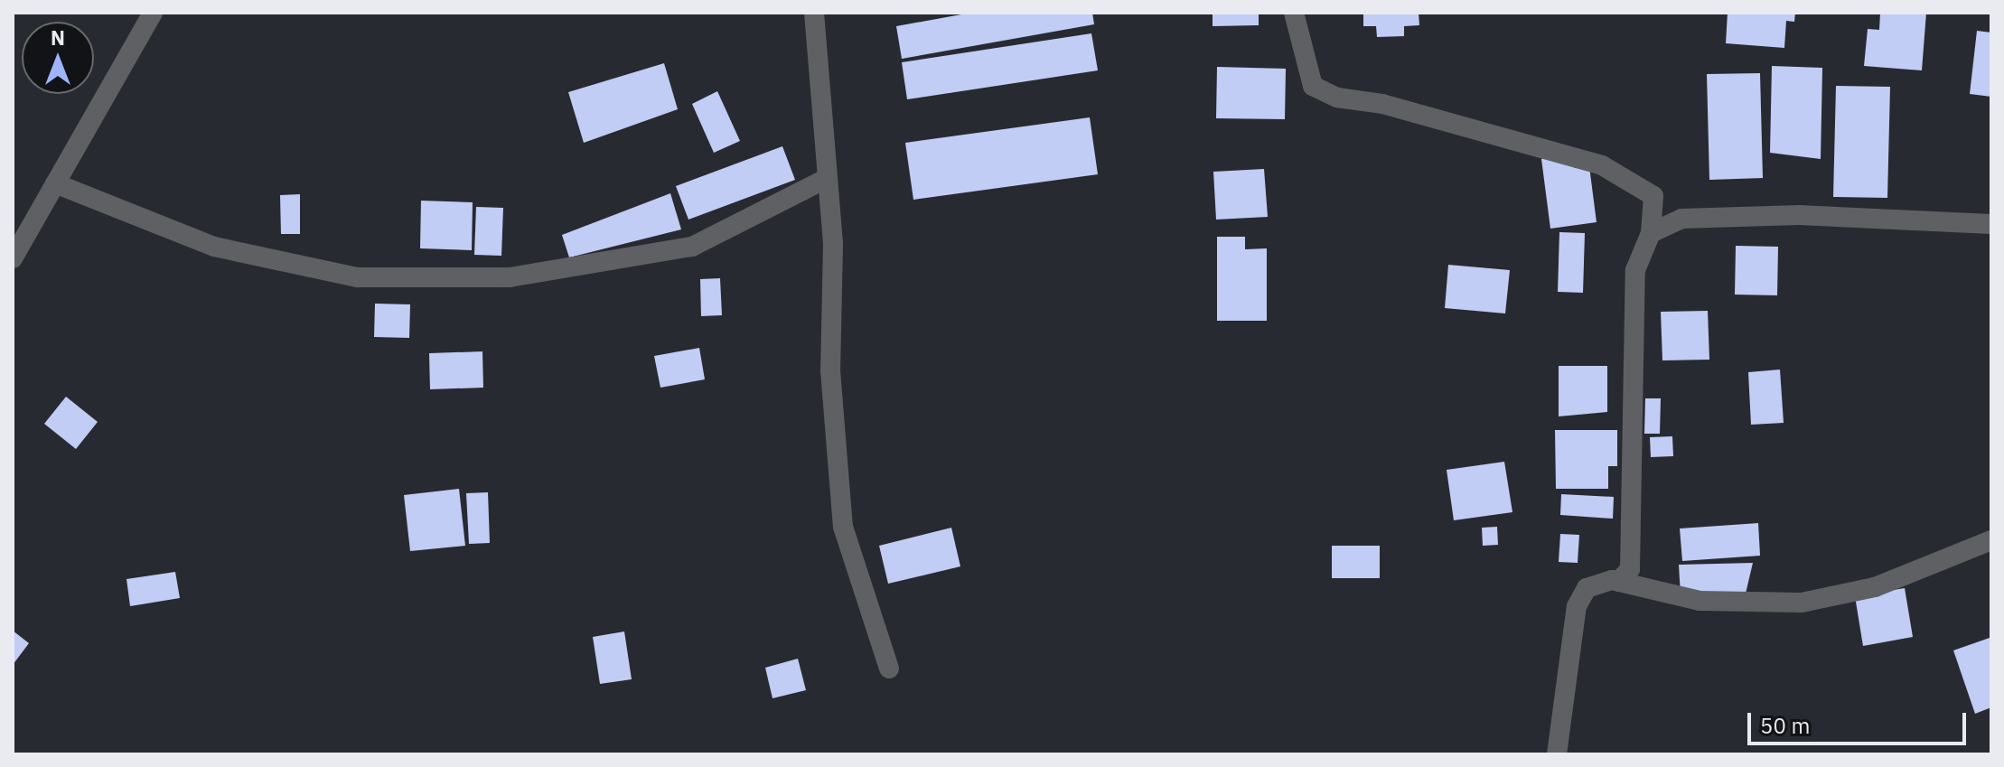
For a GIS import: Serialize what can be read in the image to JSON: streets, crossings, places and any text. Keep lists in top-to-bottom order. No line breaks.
{"scale_bar":"50 m","north":"top"}
